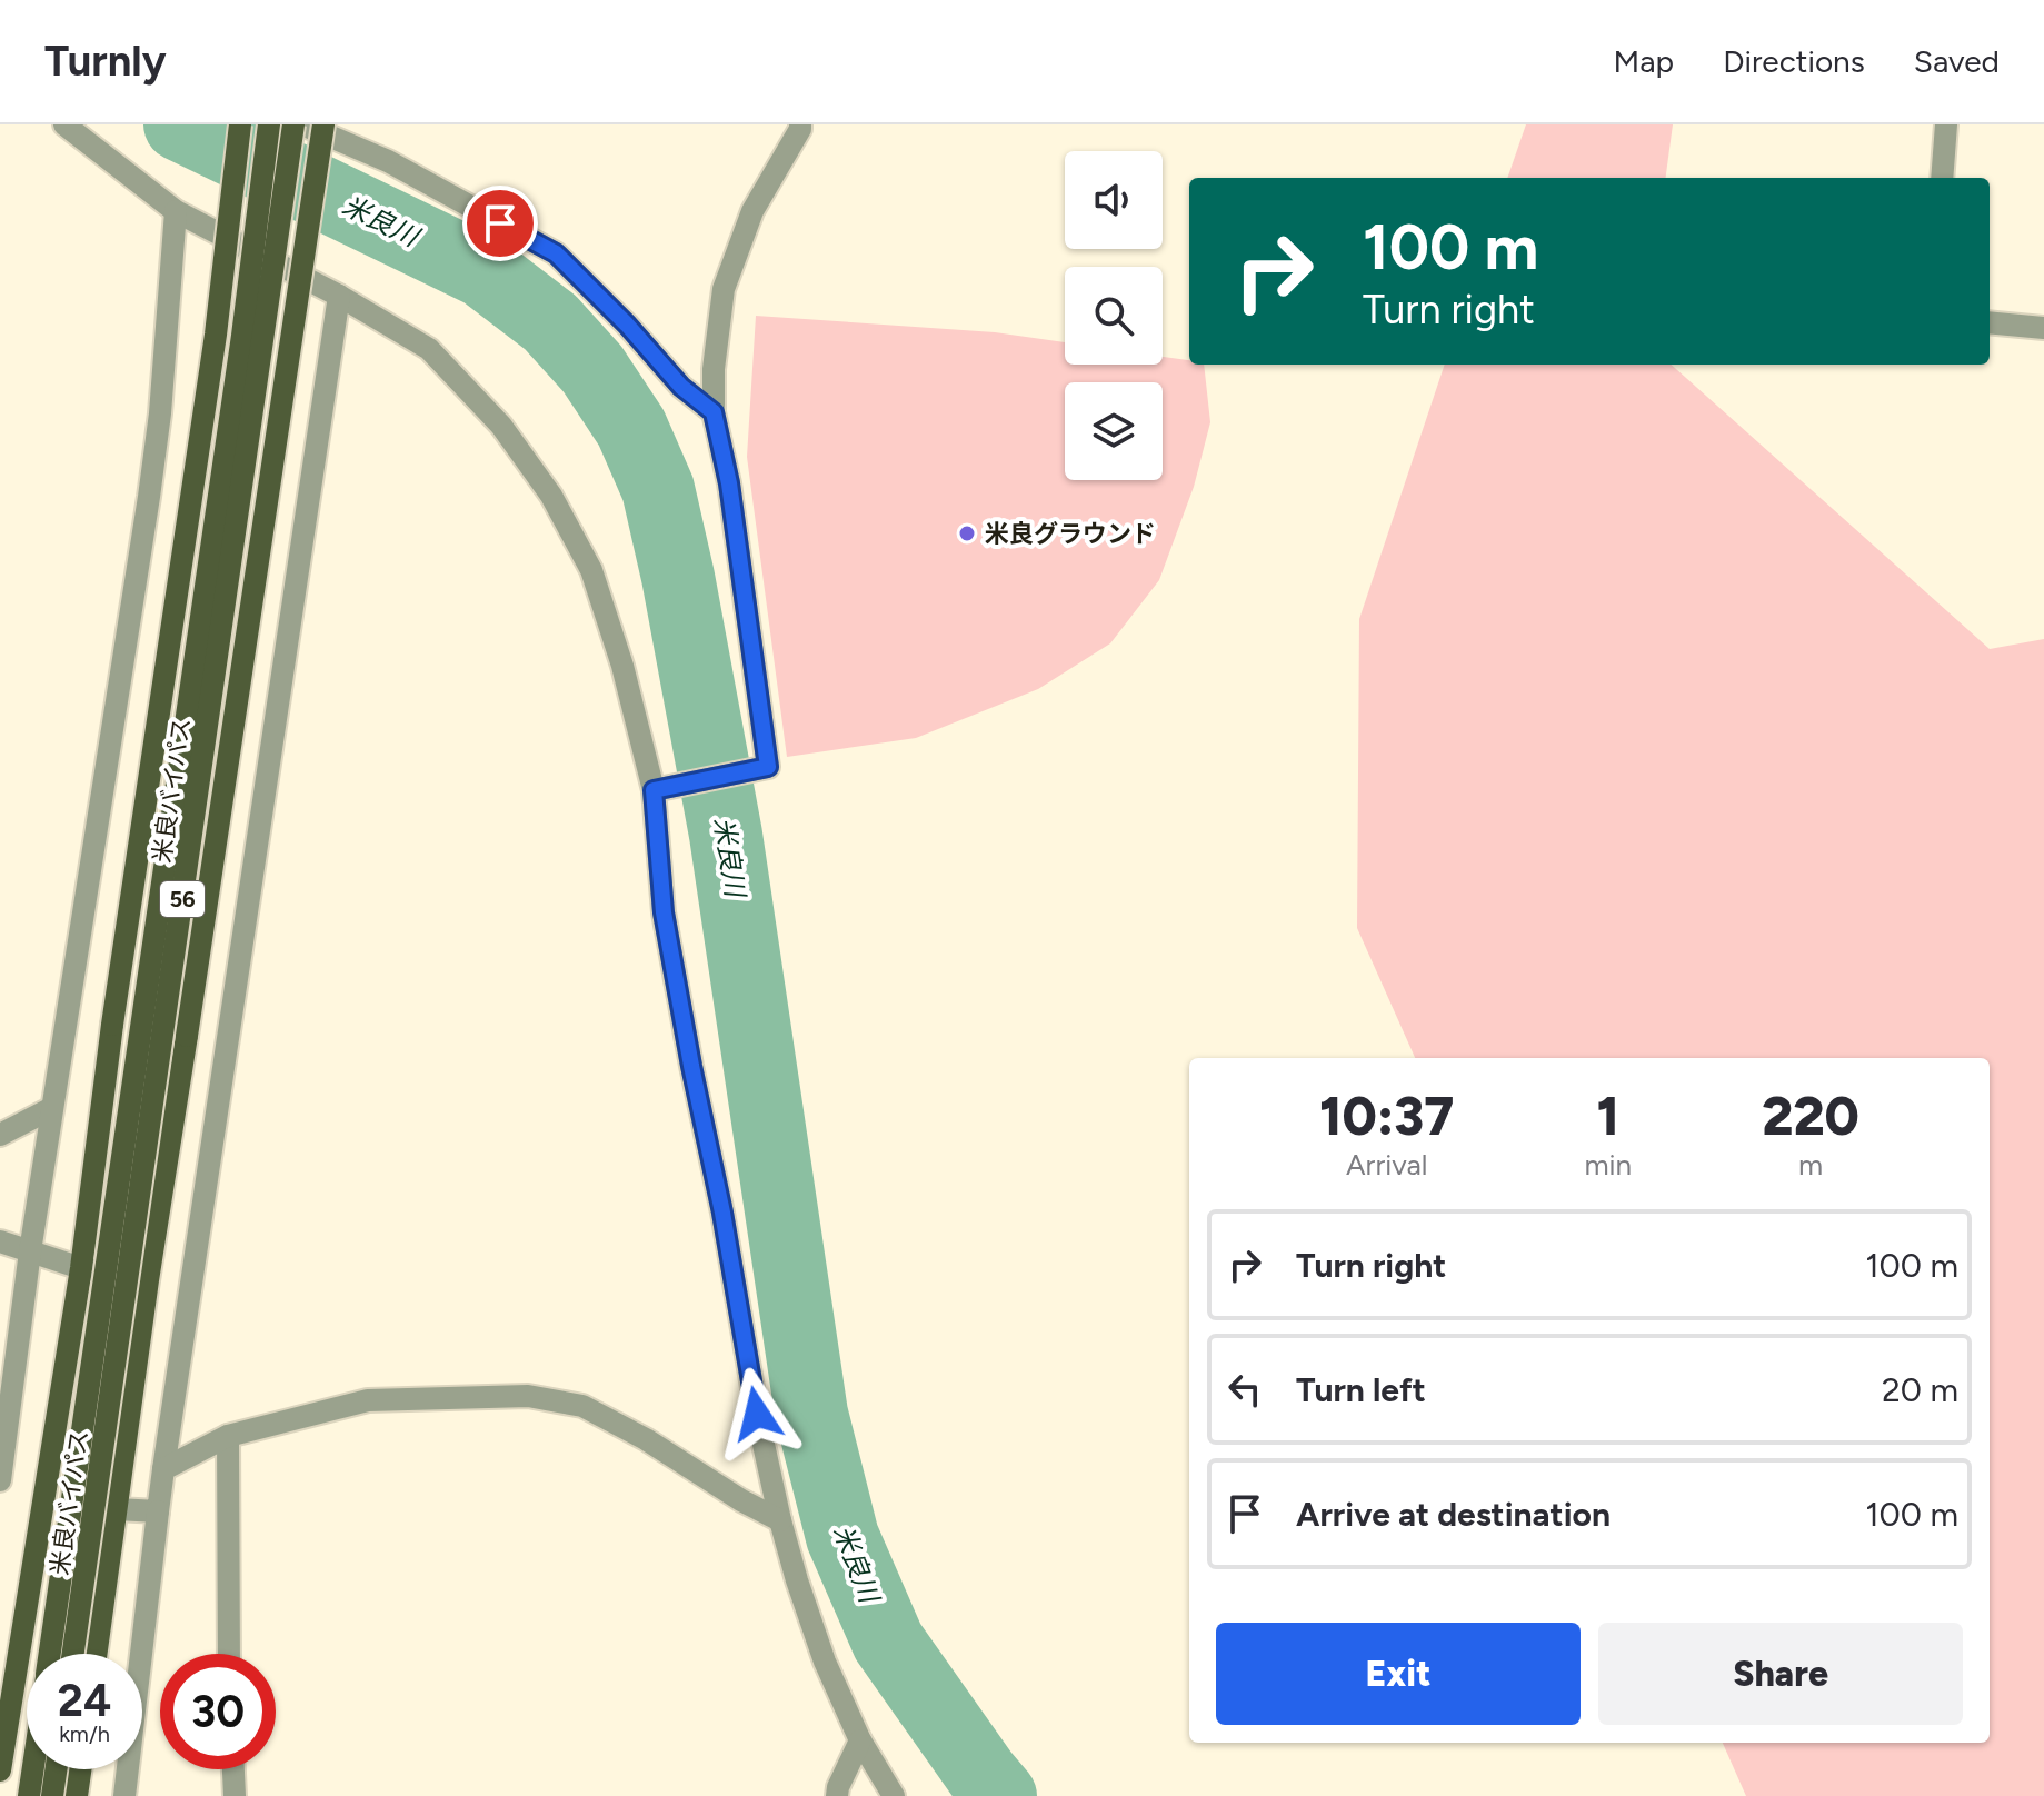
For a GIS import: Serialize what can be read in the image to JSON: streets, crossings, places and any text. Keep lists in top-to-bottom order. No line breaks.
{"streets":{"main road":["米良バイパス","56"]},"water":["米良川"],"places":["米良グラウンド"],"page":{"header":"Turnly","nav":["Map","Directions","Saved"],"turn":["100 m","Turn right"],"eta":["10:37","Arrival","1","min","220","m"],"list":[{"name":"Turn right","value":"100 m"},{"name":"Turn left","value":"20 m"},{"name":"Arrive at destination","value":"100 m"}],"buttons":["Exit","Share"],"speed":"24 km/h","limit":"30"}}
